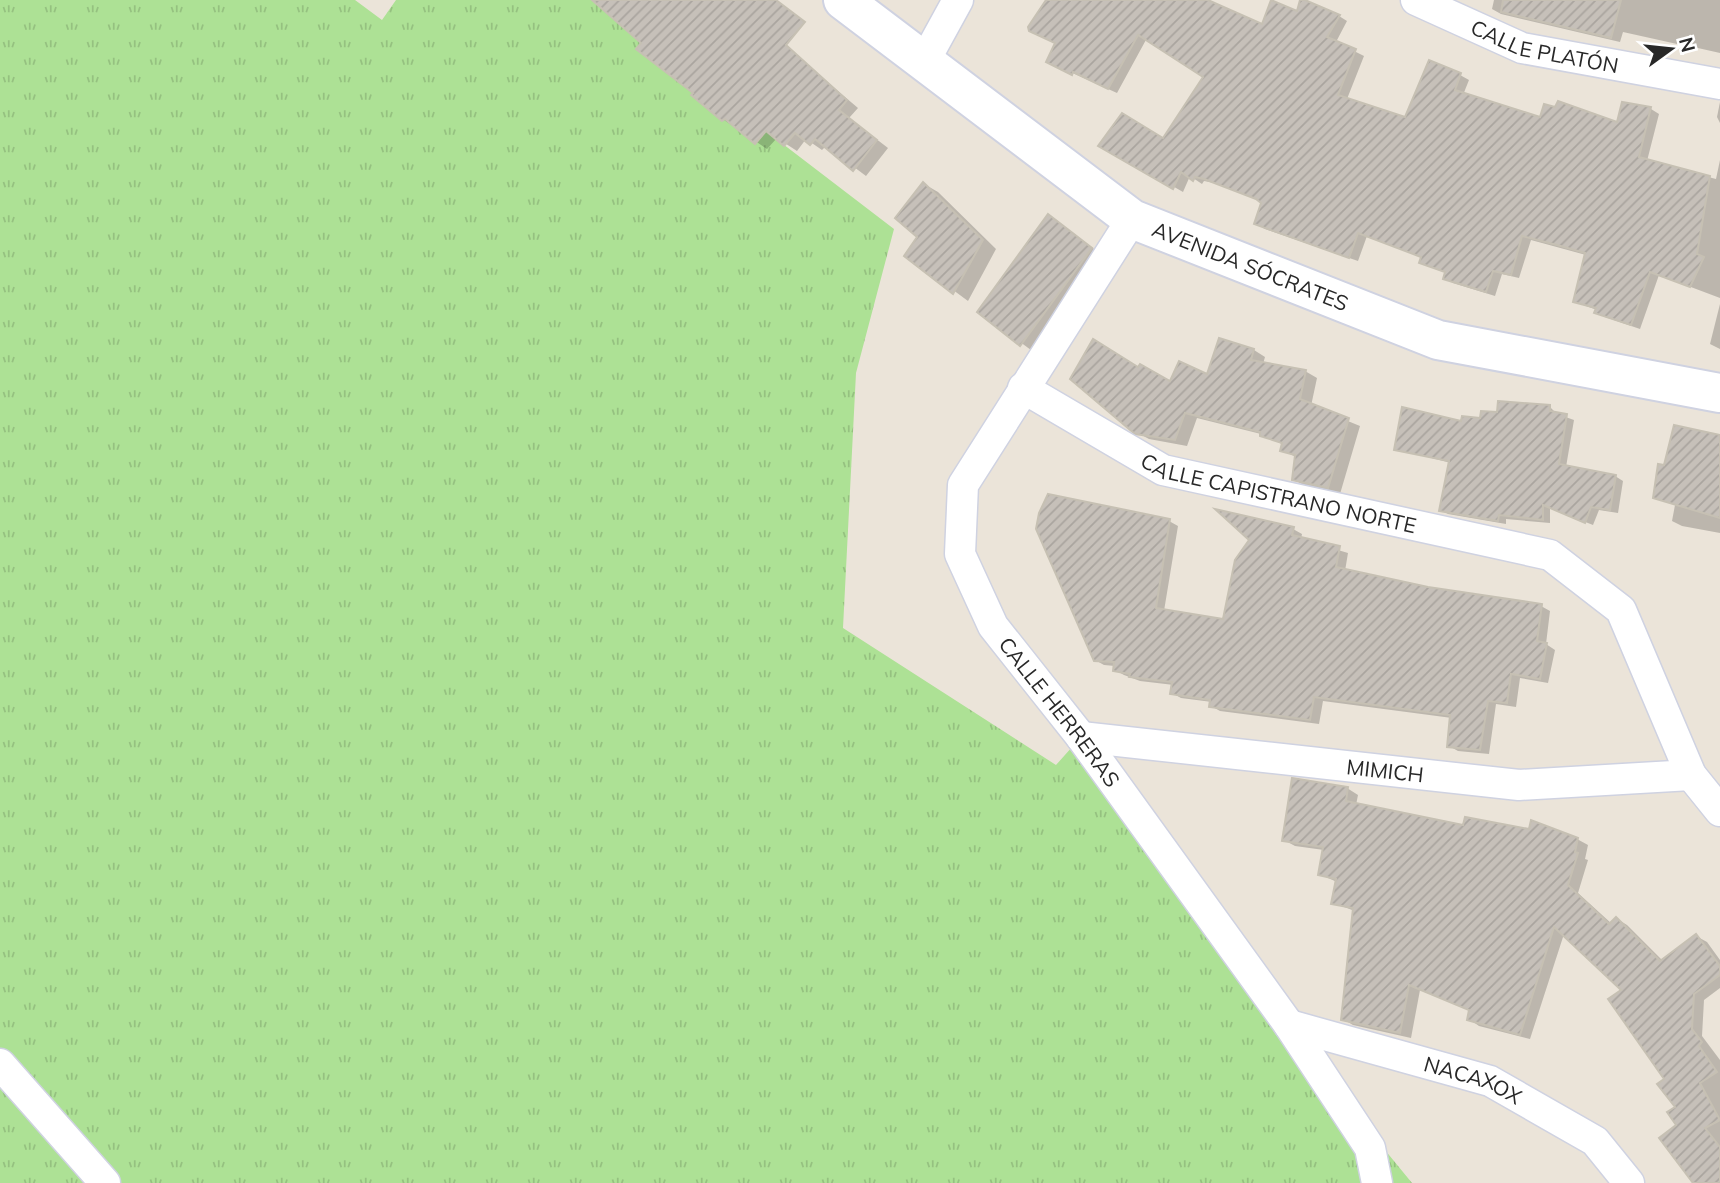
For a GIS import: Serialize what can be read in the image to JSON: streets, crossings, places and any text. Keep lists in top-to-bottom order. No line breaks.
{"streets":{"street":["CALLE PLATÓN","AVENIDA SÓCRATES","CALLE CAPISTRANO NORTE","CALLE HERRERAS","MIMICH","NACAXOX"]},"crossings":[["AVENIDA SÓCRATES","CALLE HERRERAS"],["CALLE CAPISTRANO NORTE","CALLE HERRERAS"],["CALLE CAPISTRANO NORTE","MIMICH"],["CALLE HERRERAS","MIMICH"],["CALLE HERRERAS","NACAXOX"]],"north":"right"}
